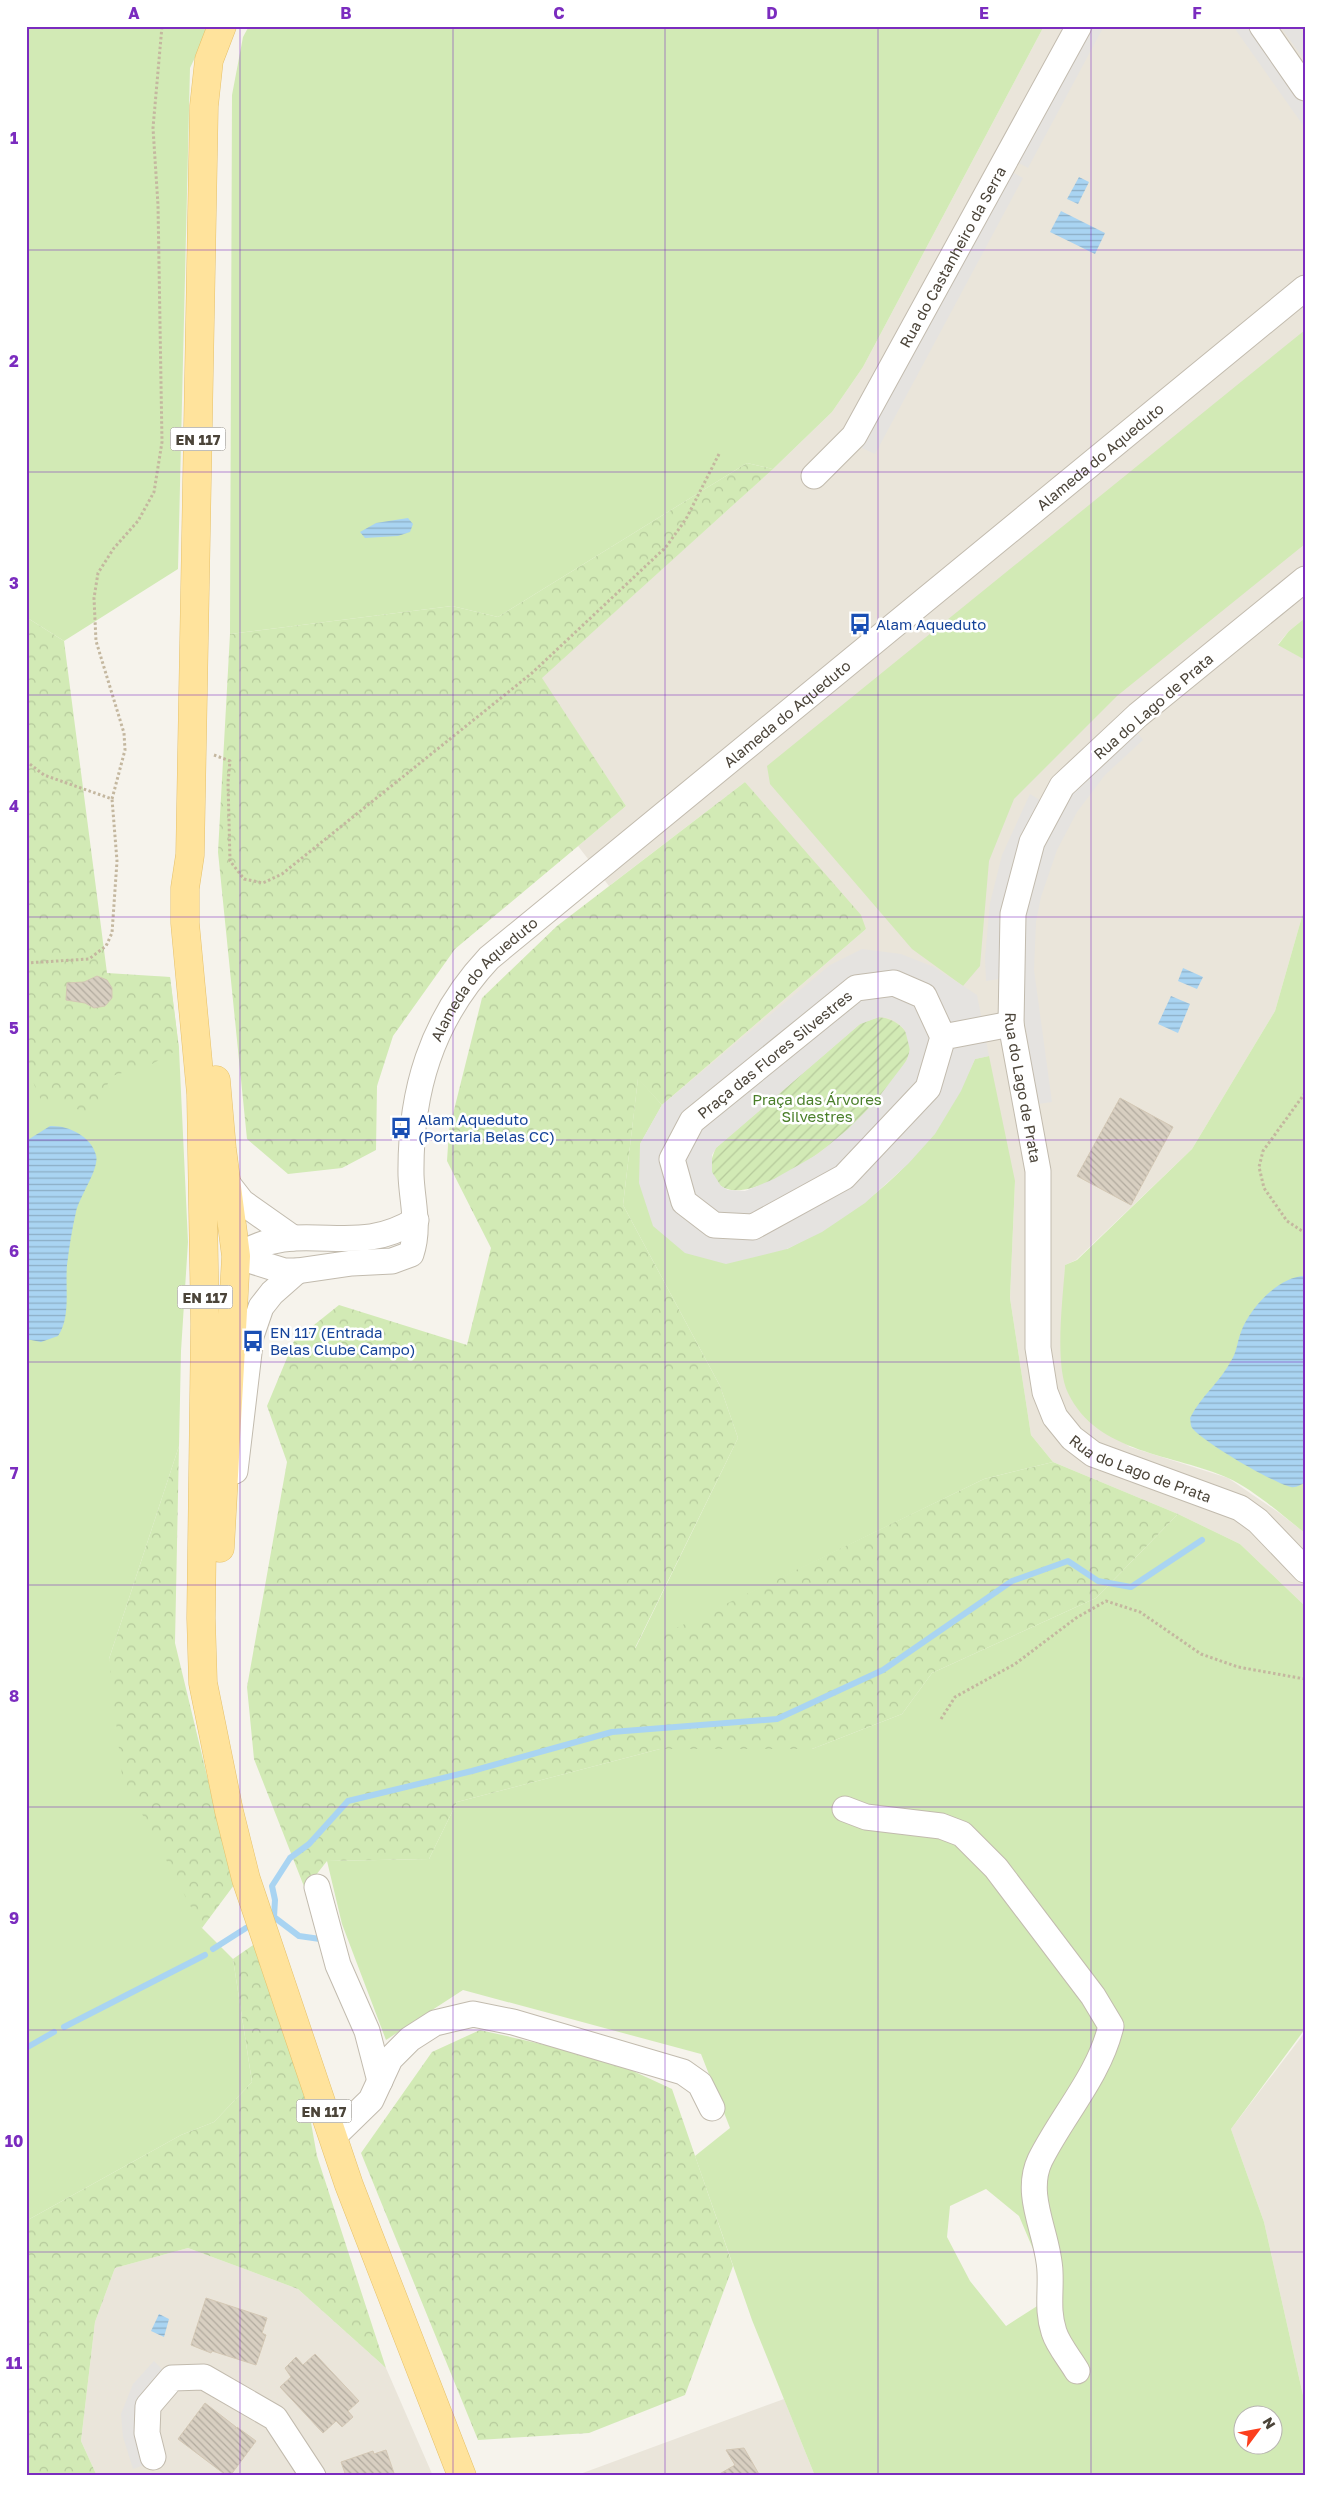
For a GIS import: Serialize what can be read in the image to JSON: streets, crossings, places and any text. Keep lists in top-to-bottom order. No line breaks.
{"streets":{"main road":["EN 117"],"street":["Rua do Castanheiro da Serra","Alameda do Aqueduto","Rua do Lago de Prata","Praça das Flores Silvestres"]},"crossings":[["EN 117","Alameda do Aqueduto"]],"parks":["Praça das Árvores Silvestres"],"places":{"bus stop":["Alam Aqueduto","Alam Aqueduto (Portaria Belas CC)","EN 117 (Entrada Belas Clube Campo)"]},"north":"top right","grid":{"columns":["A","B","C","D","E","F"],"rows":["1","2","3","4","5","6","7","8","9","10","11"]}}
